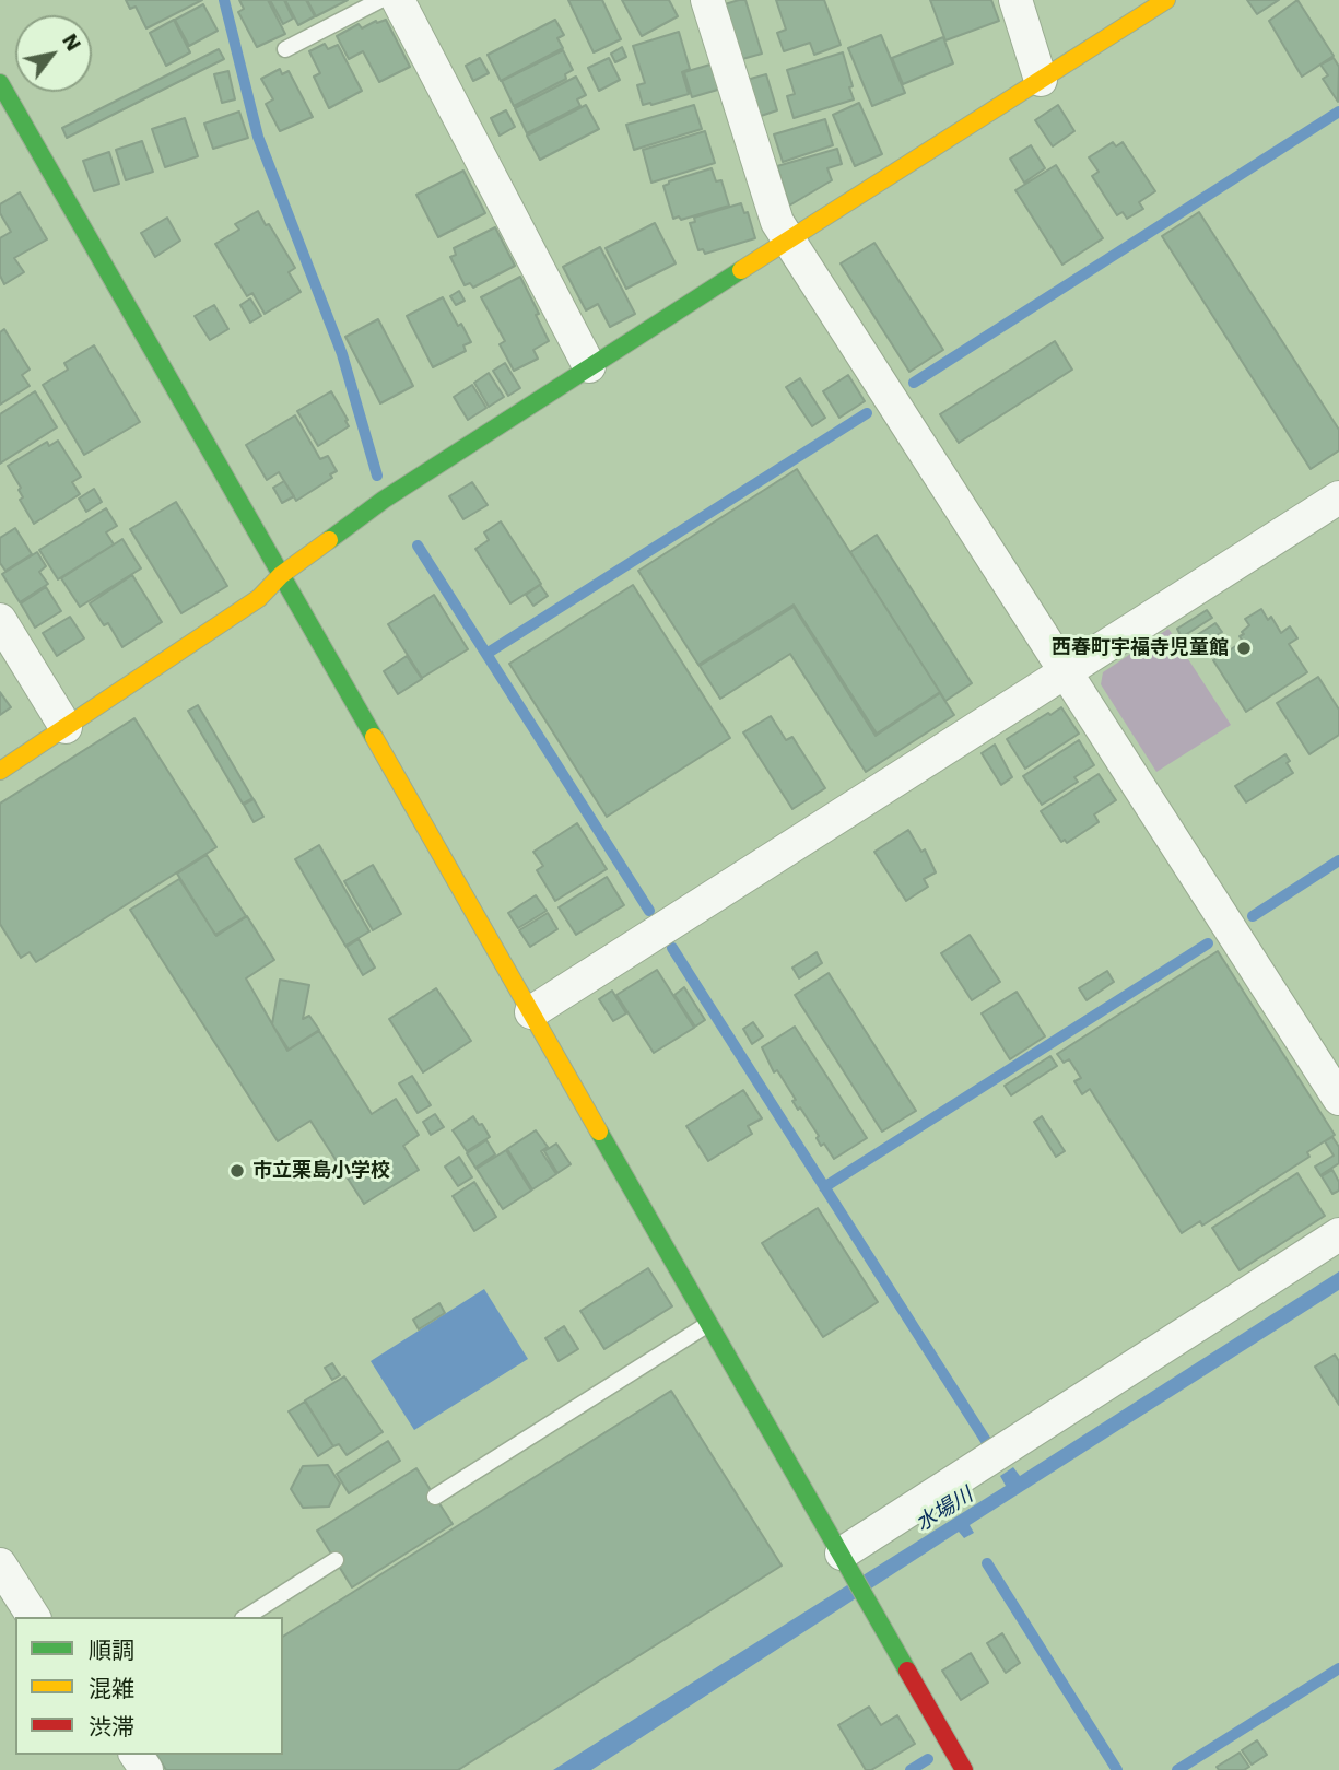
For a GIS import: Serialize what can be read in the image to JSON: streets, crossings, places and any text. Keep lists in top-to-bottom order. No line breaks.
{"water":["水場川"],"places":["西春町宇福寺児童館","市立栗島小学校"],"legend":["順調","混雑","渋滞"],"north":"top right"}
